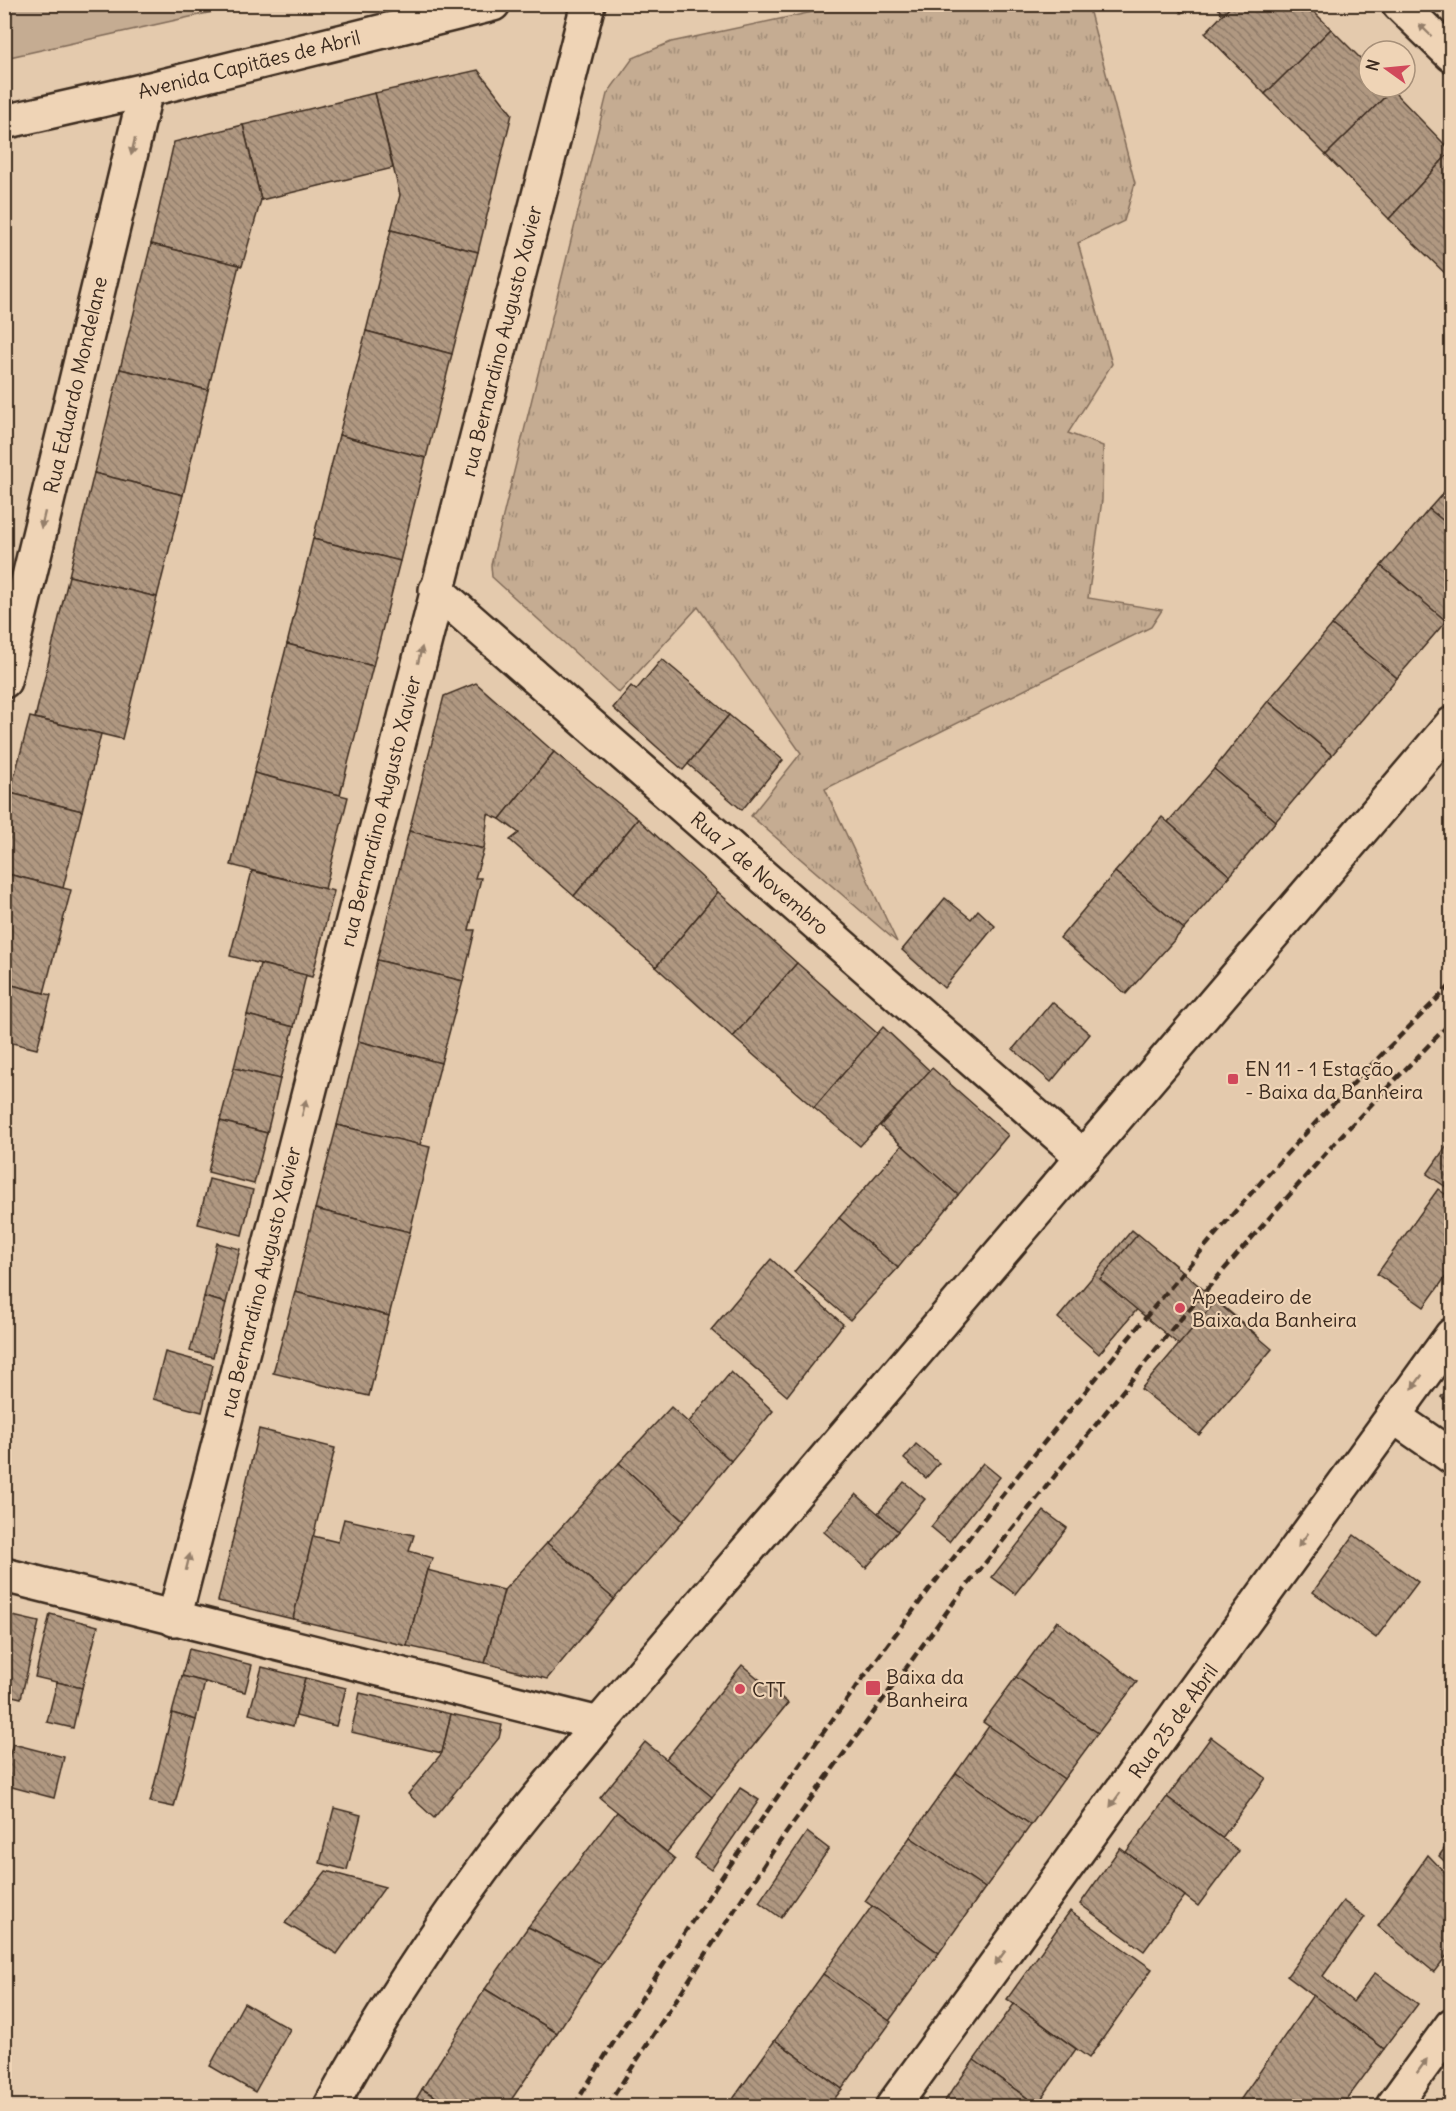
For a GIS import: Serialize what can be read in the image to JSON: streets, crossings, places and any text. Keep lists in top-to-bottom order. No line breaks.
{"streets":{"street":["Avenida Capitães de Abril","rua Bernardino Augusto Xavier","Rua Eduardo Mondelane","Rua 7 de Novembro","Rua 25 de Abril"]},"crossings":[["Avenida Capitães de Abril","Rua Eduardo Mondelane"],["rua Bernardino Augusto Xavier","Rua 7 de Novembro"]],"one_way":["rua Bernardino Augusto Xavier","Rua Eduardo Mondelane","Rua 25 de Abril"],"places":{"transit":["EN 11 - 1 Estação - Baixa da Banheira","Baixa da Banheira"],"other":["Apeadeiro de Baixa da Banheira","CTT"]},"north":"left"}
